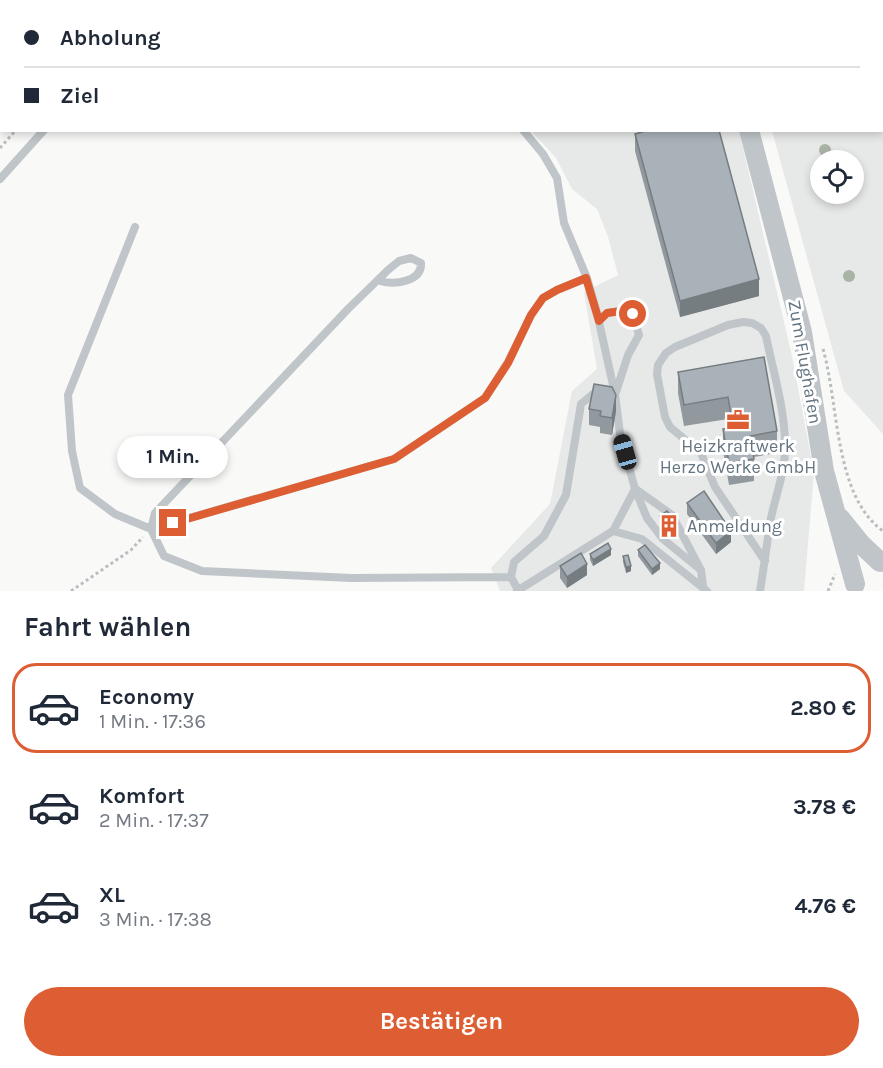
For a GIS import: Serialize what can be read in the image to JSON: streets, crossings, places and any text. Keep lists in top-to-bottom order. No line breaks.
{"streets":{"street":["Zum Flughafen"]},"places":{"office":["Heizkraftwerk Herzo Werke GmbH"],"building":["Anmeldung"]},"page":{"banner":["Abholung","Ziel"],"bubble":"1 Min.","heading":"Fahrt wählen","list":[{"name":"Economy","note":"1 Min. · 17:36","value":"2.80 €"},{"name":"Komfort","note":"2 Min. · 17:37","value":"3.78 €"},{"name":"XL","note":"3 Min. · 17:38","value":"4.76 €"}],"buttons":"Bestätigen"}}
